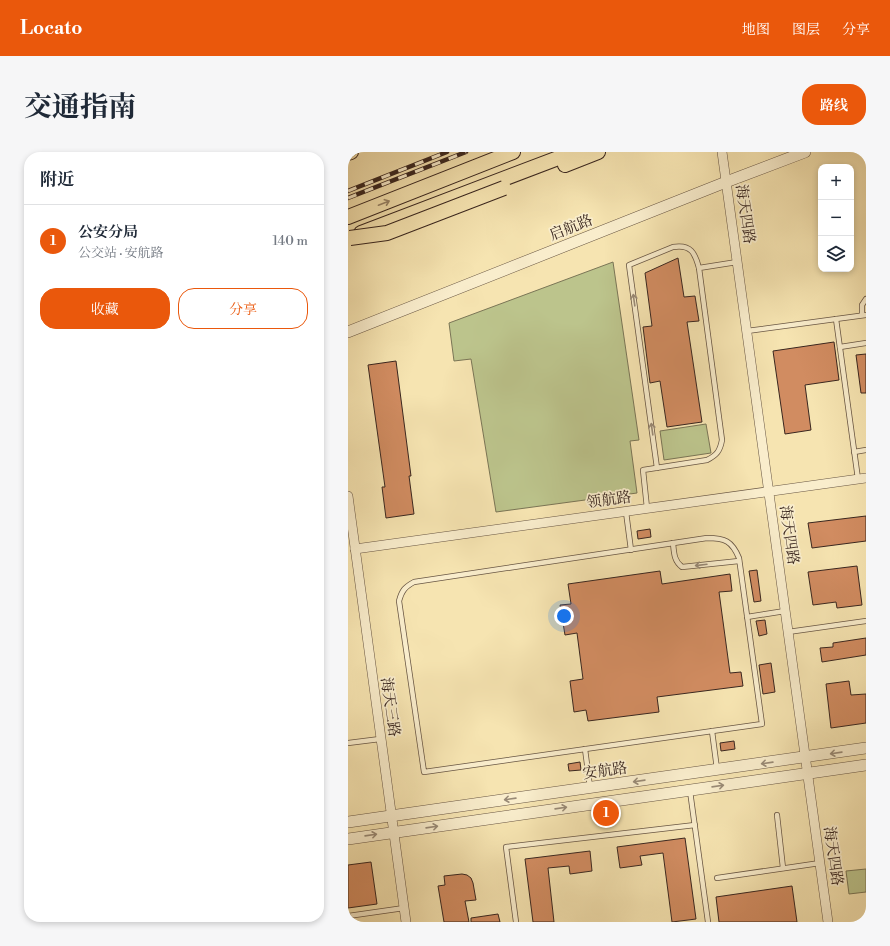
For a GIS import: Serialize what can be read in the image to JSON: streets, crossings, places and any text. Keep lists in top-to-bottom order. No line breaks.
{"streets":{"street":["海天四路","启航路","领航路","海天三路","安航路"]},"crossings":[["海天四路","启航路"],["海天四路","领航路"],["海天四路","安航路"],["领航路","海天三路"],["海天三路","安航路"]],"page":{"header":"Locato","nav":["地图","图层","分享"],"title":"交通指南","buttons":["路线",["收藏","分享"]],"heading":"附近","map_buttons":["+","−"],"list":[{"mark":"1","name":"公安分局","note":"公交站 · 安航路","value":"140 m"}],"pins":"1"}}
